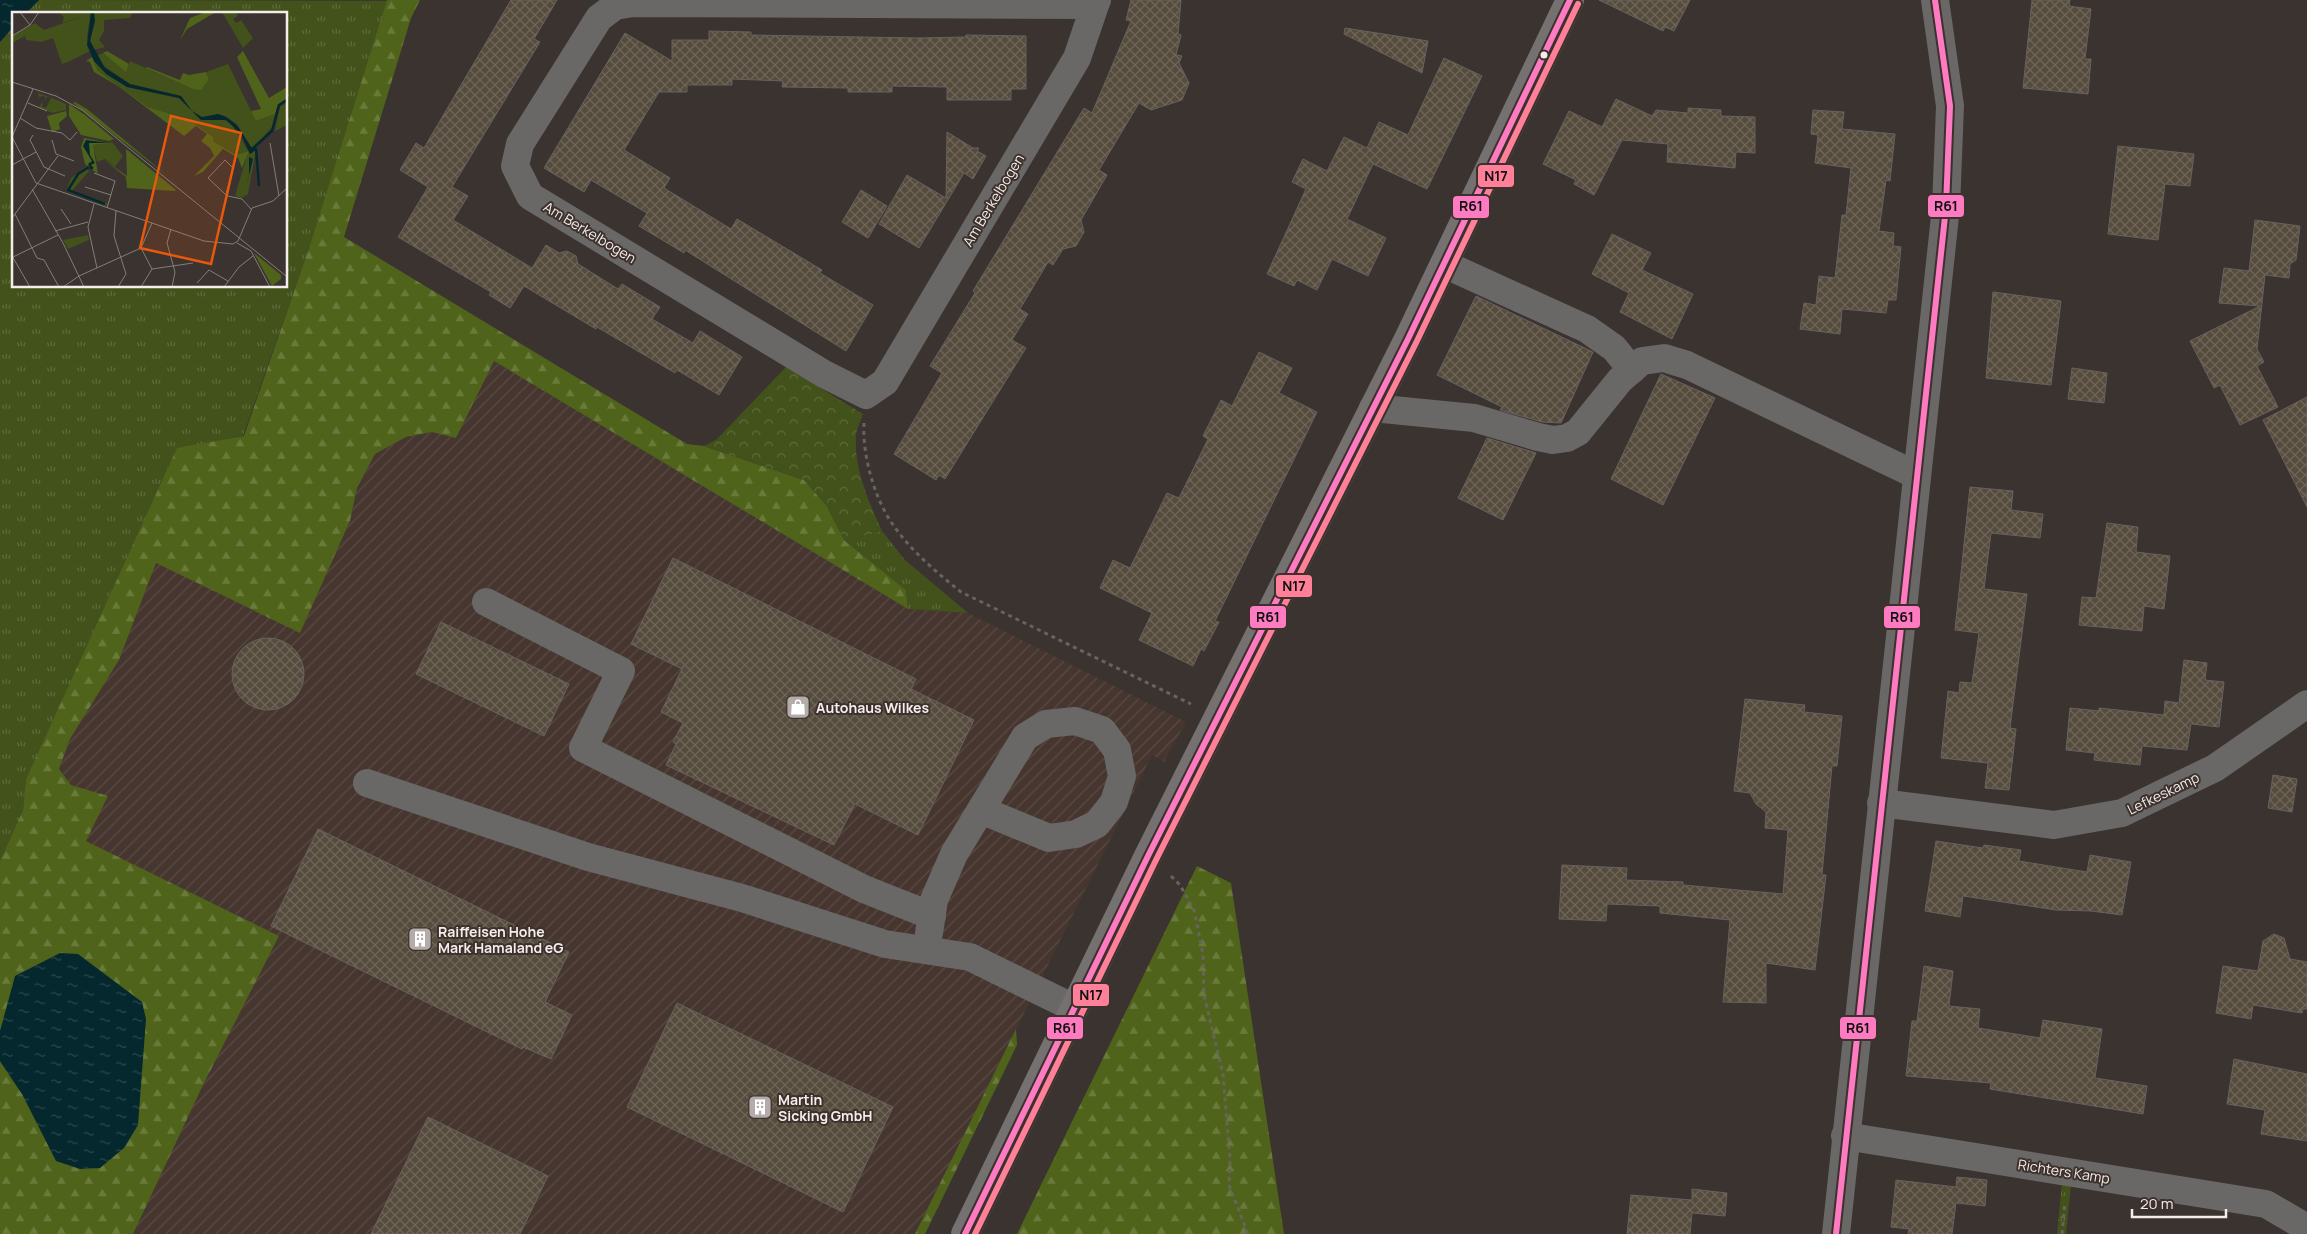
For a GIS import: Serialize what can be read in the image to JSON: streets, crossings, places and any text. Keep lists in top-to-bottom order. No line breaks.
{"streets":{"street":["Am Berkelbogen","Lefkeskamp","Richters Kamp"]},"places":{"shop":["Autohaus Wilkes"],"building":["Raiffeisen Hohe Mark Hamaland eG","Martin Sicking GmbH"]},"lines":["transit line R61","transit line N17"],"scale_bar":"20 m"}
